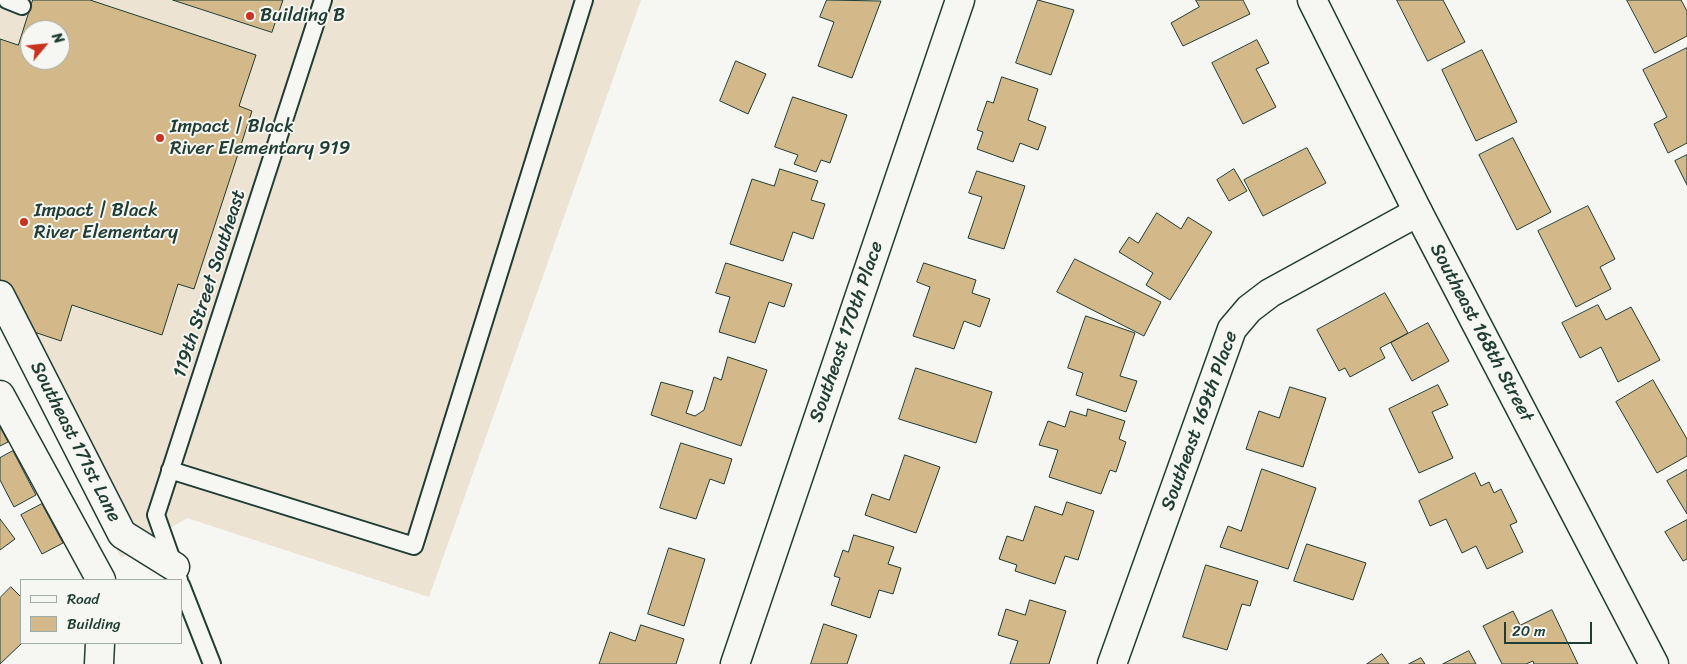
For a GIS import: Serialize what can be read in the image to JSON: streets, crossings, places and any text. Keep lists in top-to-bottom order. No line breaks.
{"streets":{"street":["Southeast 170th Place","Southeast 168th Street","Southeast 169th Place","Southeast 171st Lane"],"lane":["119th Street Southeast"]},"crossings":[["119th Street Southeast","Southeast 171st Lane"],["Southeast 168th Street","Southeast 169th Place"]],"places":["Building B","Impact | Black River Elementary 919","Impact | Black River Elementary"],"legend":["Road","Building"],"scale_bar":"20 m","north":"top right"}
